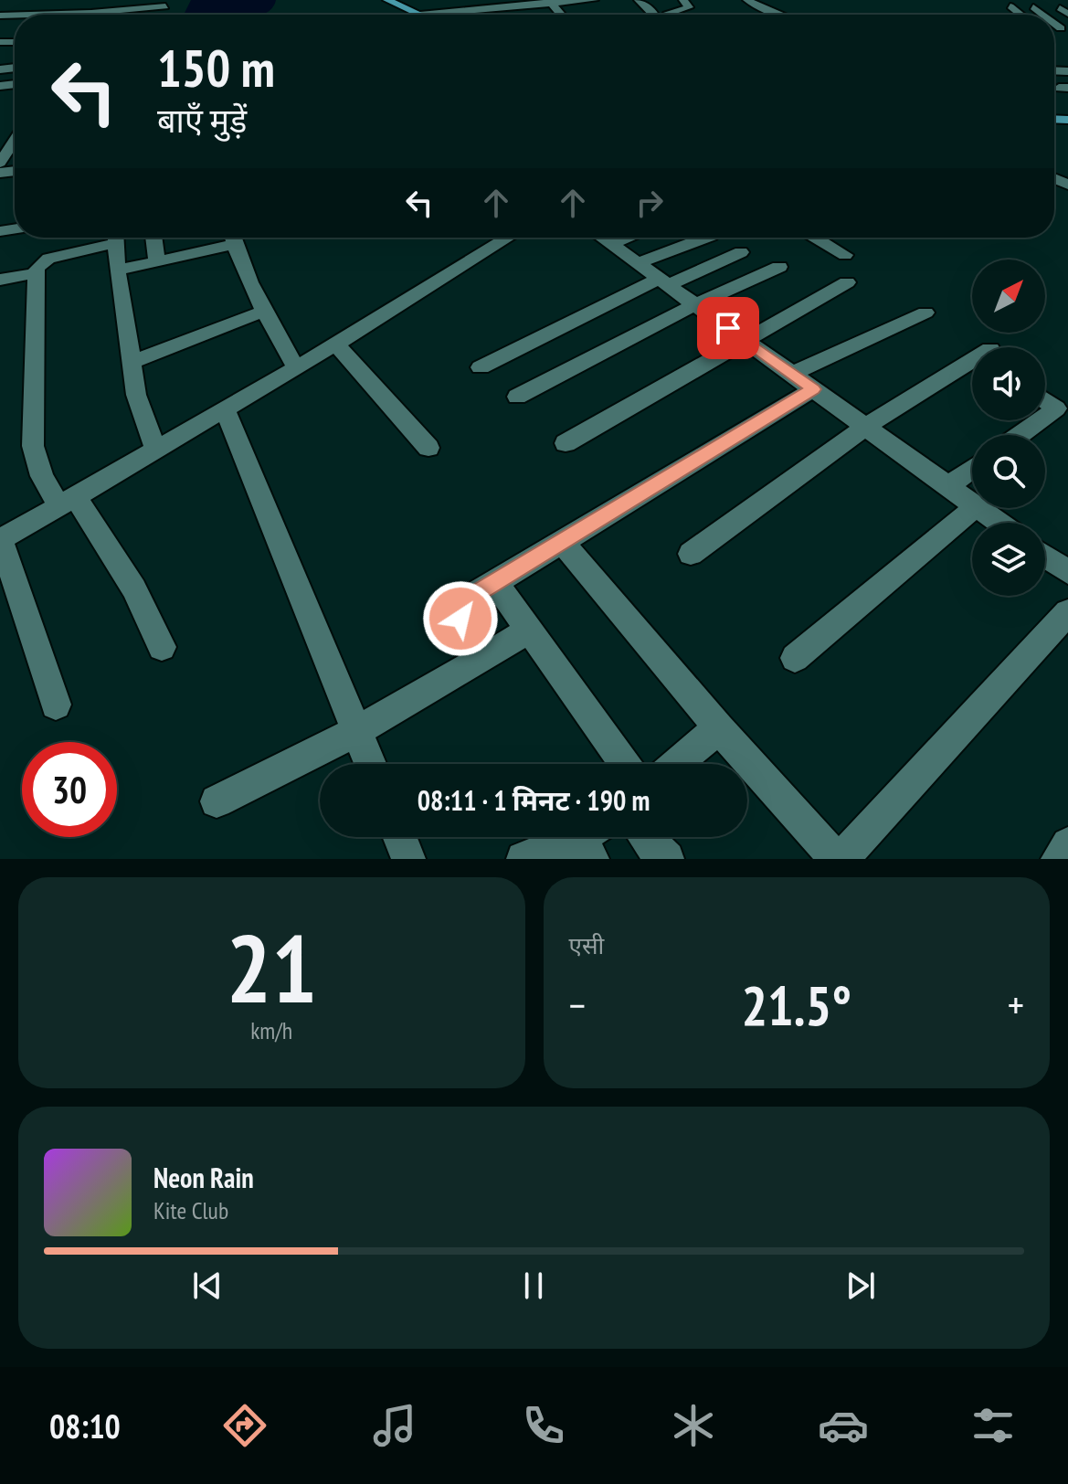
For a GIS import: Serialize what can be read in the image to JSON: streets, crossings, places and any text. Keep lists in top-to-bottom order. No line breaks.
{"north":"top right","page":{"turn":["150 m","बाएँ मुड़ें"],"limit":"30","trip":"08:11 · 1 मिनट · 190 m","tile":[["21","km/h"],"एसी"],"heat":["−","21.5°","+"],"song":["Neon Rain","Kite Club"],"tabs":"08:10"}}
